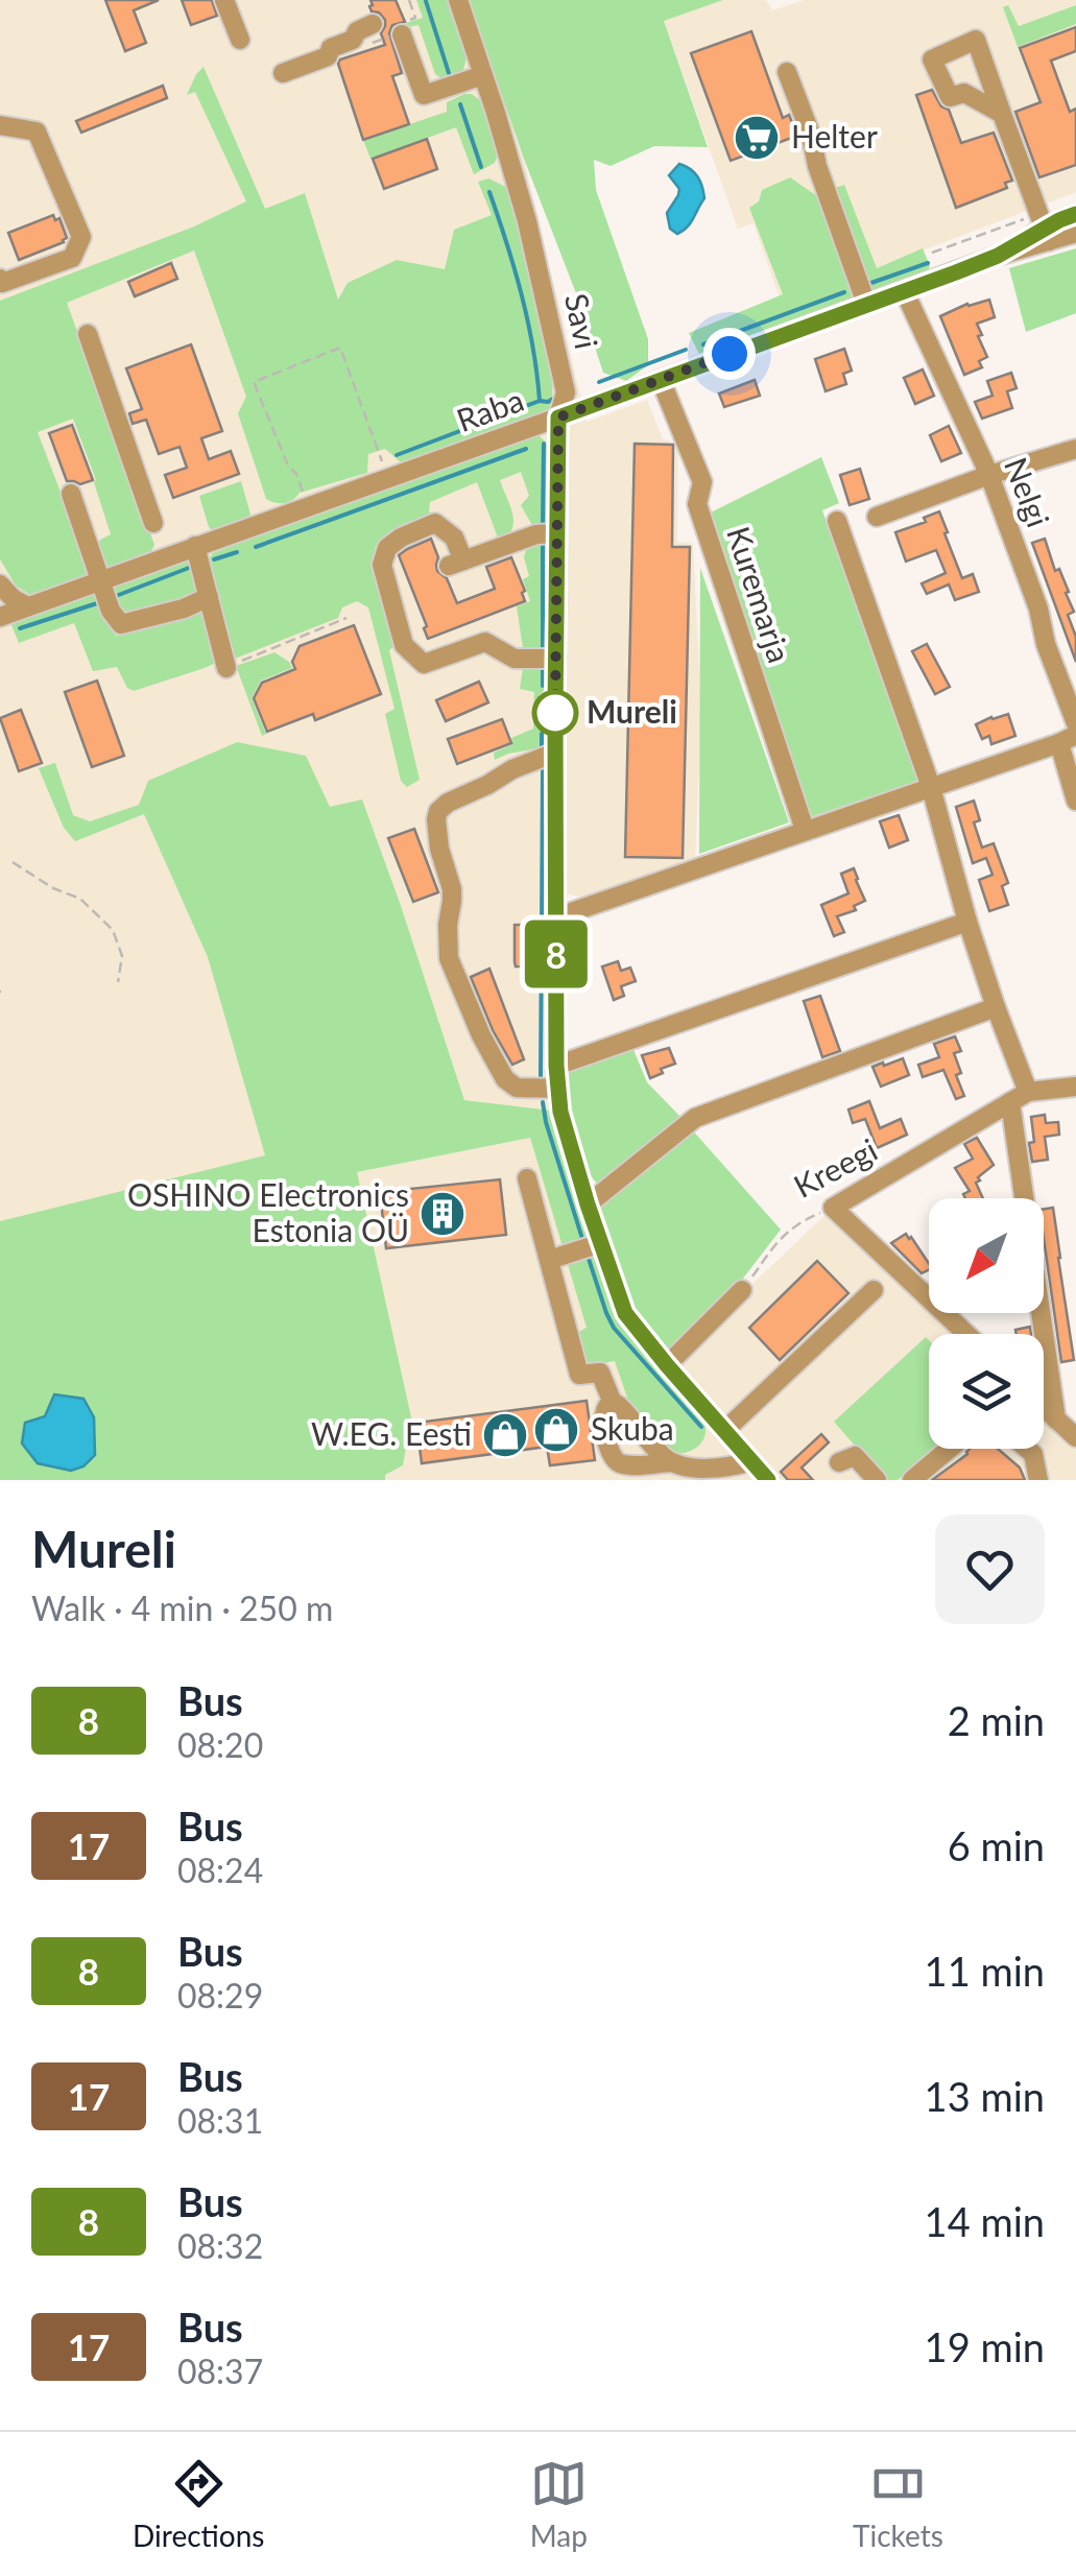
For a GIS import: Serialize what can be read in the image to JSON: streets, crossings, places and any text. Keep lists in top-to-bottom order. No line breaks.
{"streets":{"street":["Savi","Raba","Nelgi","Kuremarja","Kreegi"]},"crossings":[["Savi","Raba"],["Raba","Nelgi"],["Raba","Kuremarja"]],"places":{"supermarket":["Helter"],"other":["Mureli"],"building":["OSHINO Electronics Estonia OÜ"],"shop":["Skuba","W.EG. Eesti"]},"lines":["bus line 8"],"north":"bottom left","page":{"on_map":"8","heading":["Mureli","Walk · 4 min · 250 m"],"list":[{"mark":"8","name":"Bus","note":"08:20","value":"2 min"},{"mark":"17","name":"Bus","note":"08:24","value":"6 min"},{"mark":"8","name":"Bus","note":"08:29","value":"11 min"},{"mark":"17","name":"Bus","note":"08:31","value":"13 min"},{"mark":"8","name":"Bus","note":"08:32","value":"14 min"},{"mark":"17","name":"Bus","note":"08:37","value":"19 min"}],"tabs":["Directions","Map","Tickets"]}}
